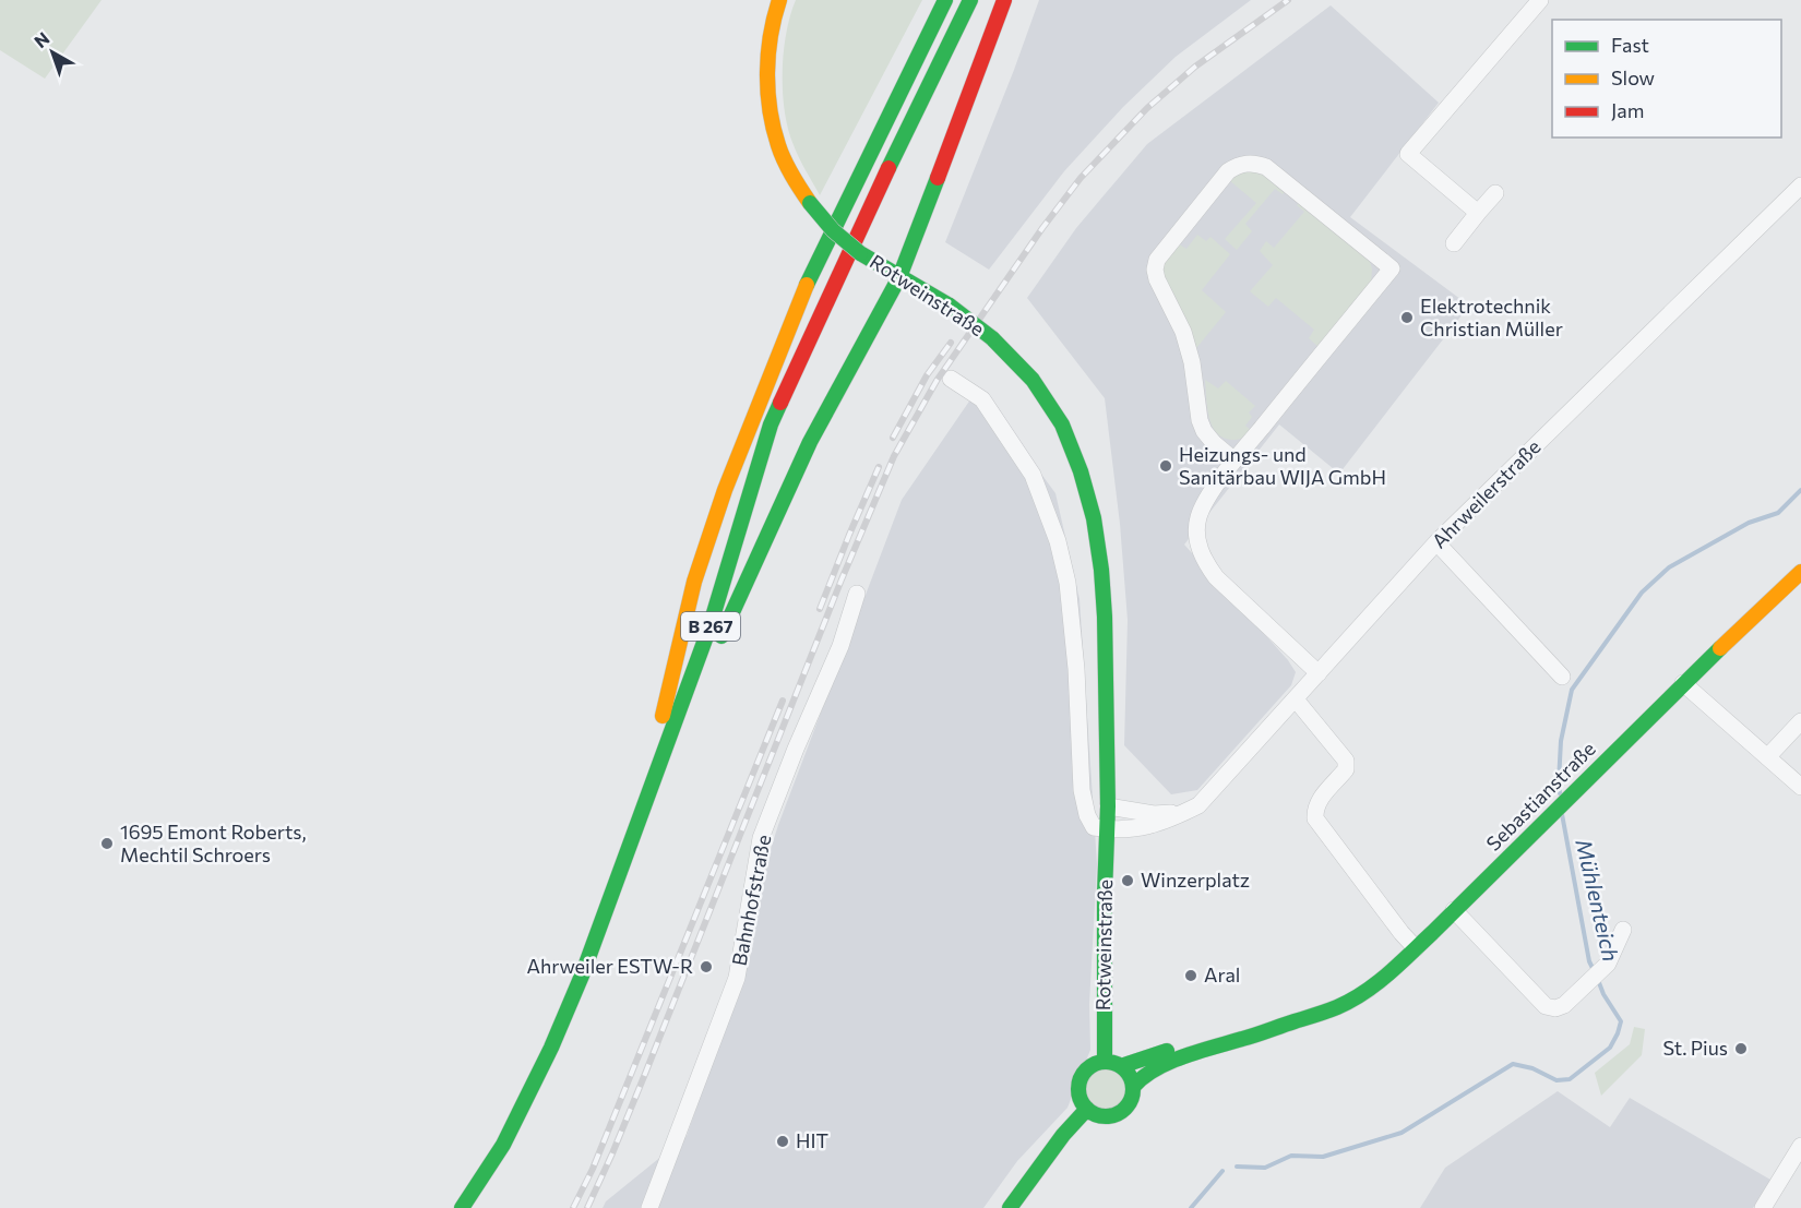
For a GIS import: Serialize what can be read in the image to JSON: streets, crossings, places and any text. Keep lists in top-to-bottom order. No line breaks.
{"streets":{"main road":["Rotweinstraße","B 267","Sebastianstraße"],"street":["Ahrweilerstraße","Bahnhofstraße"]},"crossings":[["Rotweinstraße","Ahrweilerstraße"],["Rotweinstraße","B 267"],["Rotweinstraße","Sebastianstraße"]],"water":["Mühlenteich"],"places":["Elektrotechnik Christian Müller","Heizungs- und Sanitärbau WIJA GmbH","1695 Emont Roberts, Mechtil Schroers","Winzerplatz","Ahrweiler ESTW-R","Aral","St. Pius","HIT"],"legend":["Fast","Slow","Jam"],"north":"top left"}
